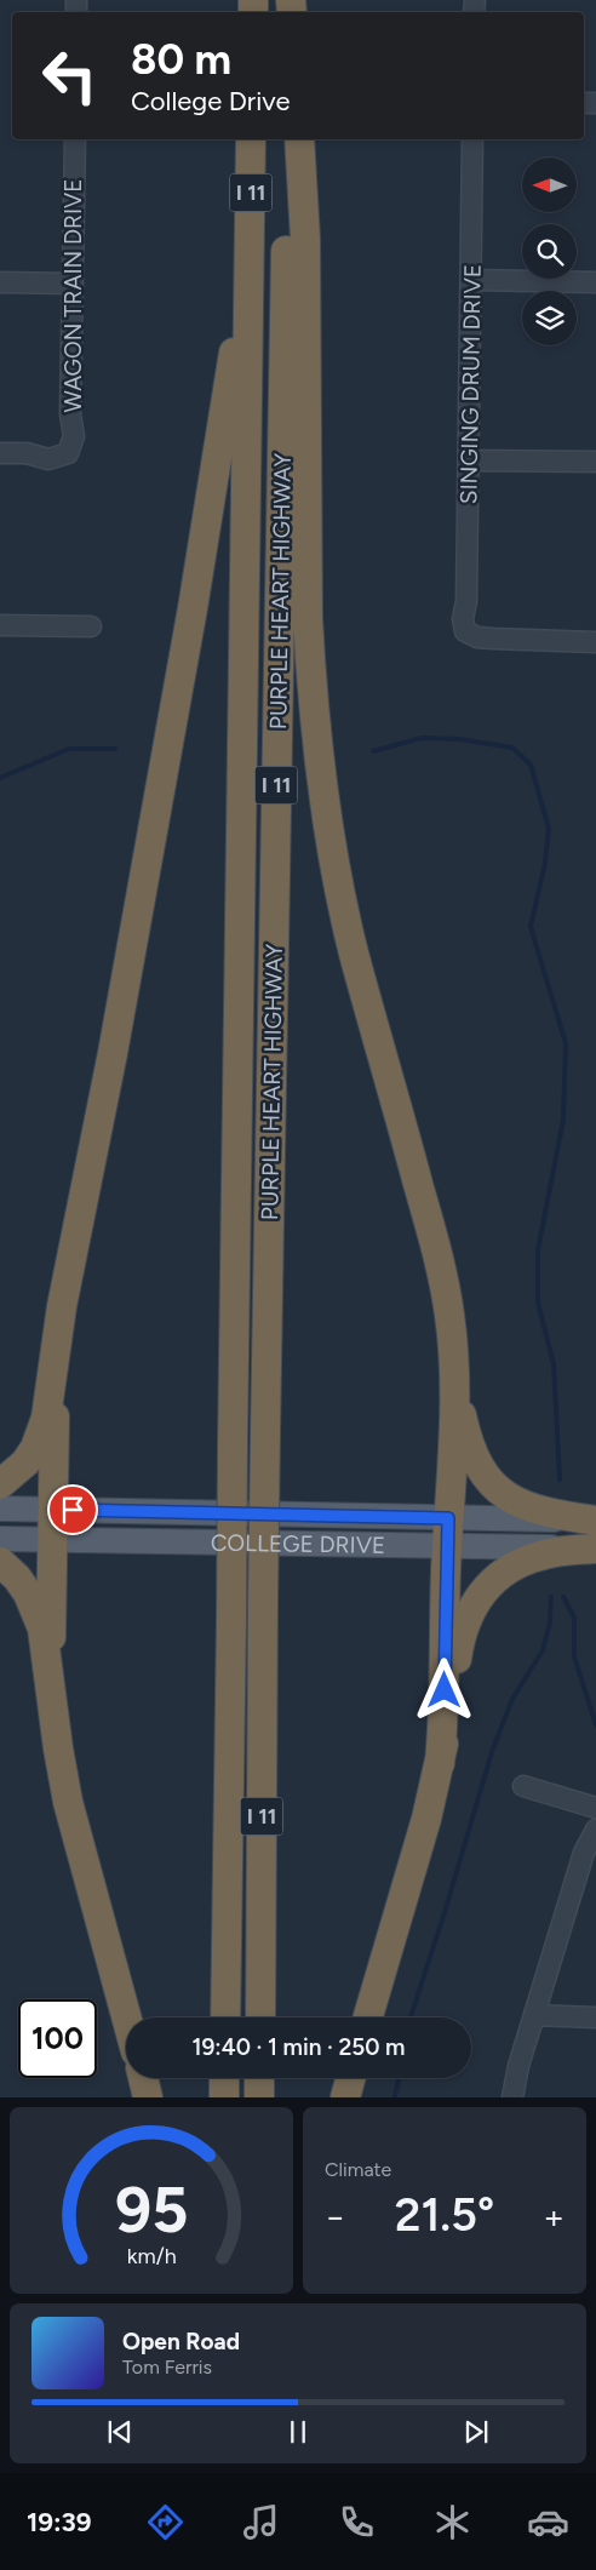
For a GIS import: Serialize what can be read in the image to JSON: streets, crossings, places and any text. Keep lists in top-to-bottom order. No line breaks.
{"streets":{"highway":["I 11","PURPLE HEART HIGHWAY"],"main road":["COLLEGE DRIVE"],"street":["WAGON TRAIN DRIVE","SINGING DRUM DRIVE"]},"north":"left","page":{"turn":["80 m","College Drive"],"limit":"100","trip":"19:40 · 1 min · 250 m","tile":"Climate","heat":["−","21.5°","+"],"song":["Open Road","Tom Ferris"],"tabs":"19:39","gauge":["95","km/h"]}}
